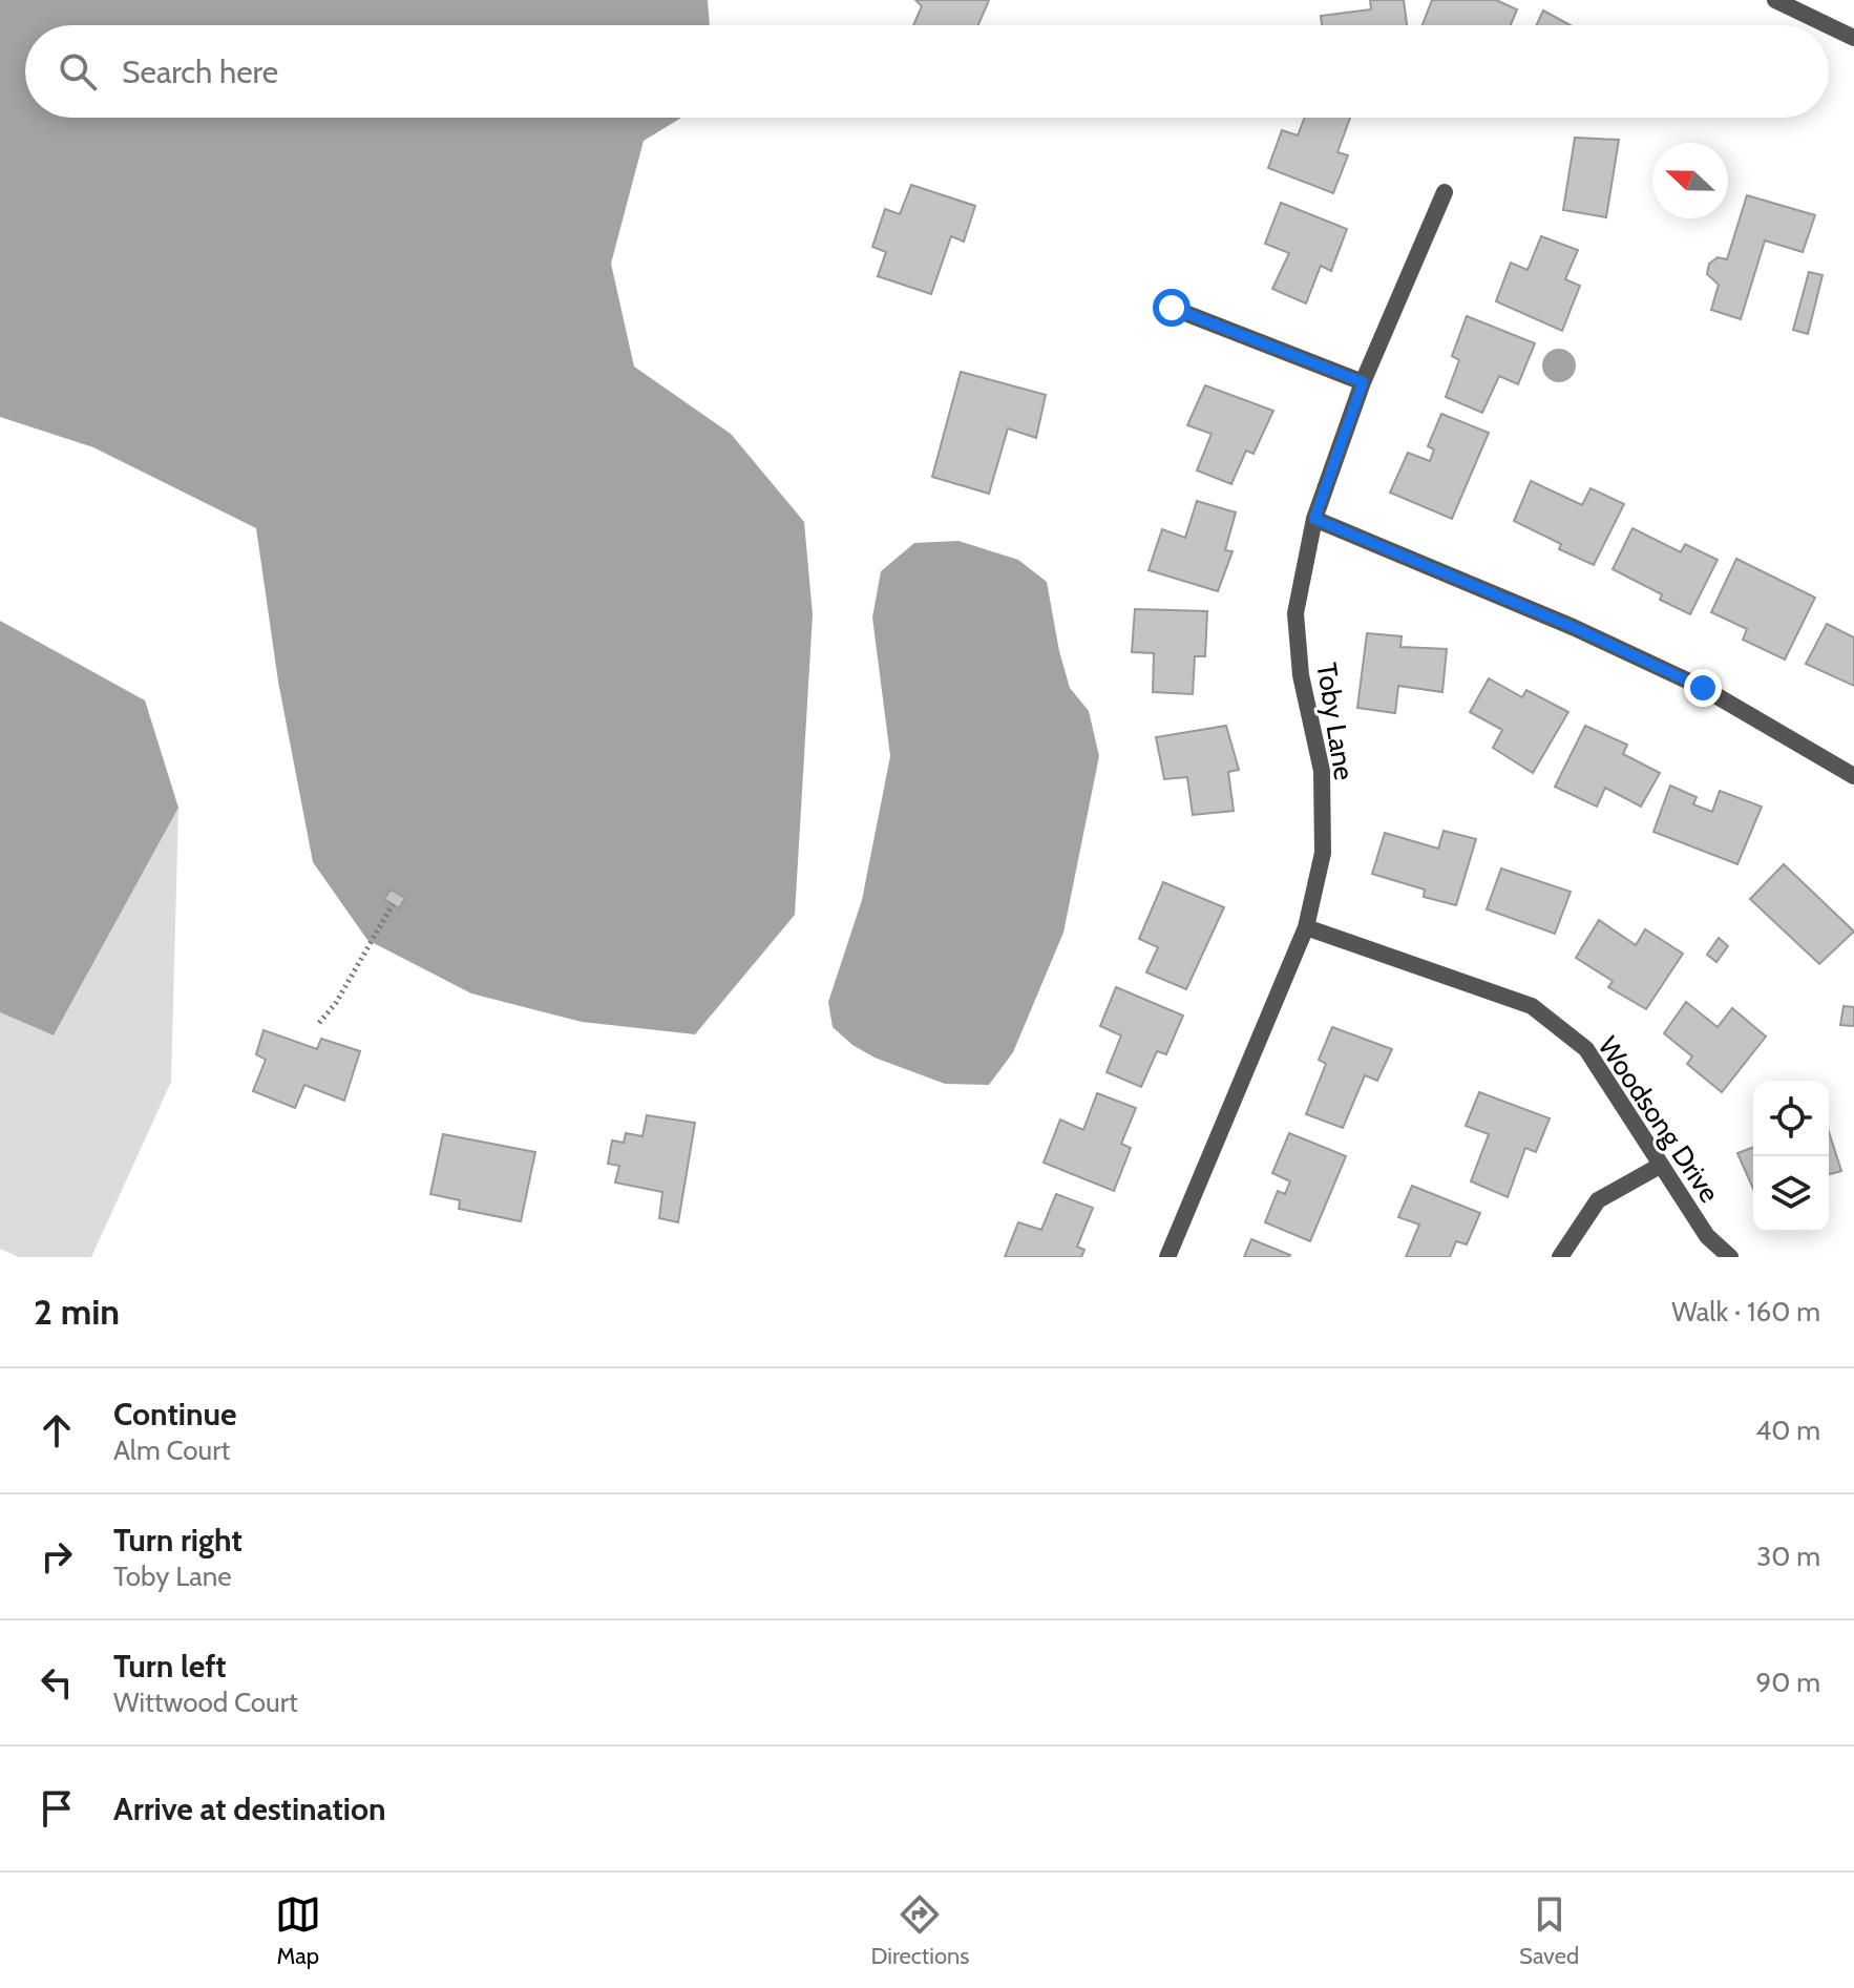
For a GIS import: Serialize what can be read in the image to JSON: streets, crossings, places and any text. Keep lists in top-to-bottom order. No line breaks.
{"streets":{"street":["Toby Lane","Woodsong Drive"]},"crossings":[["Toby Lane","Woodsong Drive"]],"north":"left","page":{"search":"Search here","heading":["2 min","Walk · 160 m"],"list":[["Continue","Alm Court","40 m"],["Turn right","Toby Lane","30 m"],["Turn left","Wittwood Court","90 m"],"Arrive at destination"],"nav":["Map","Directions","Saved"]}}
